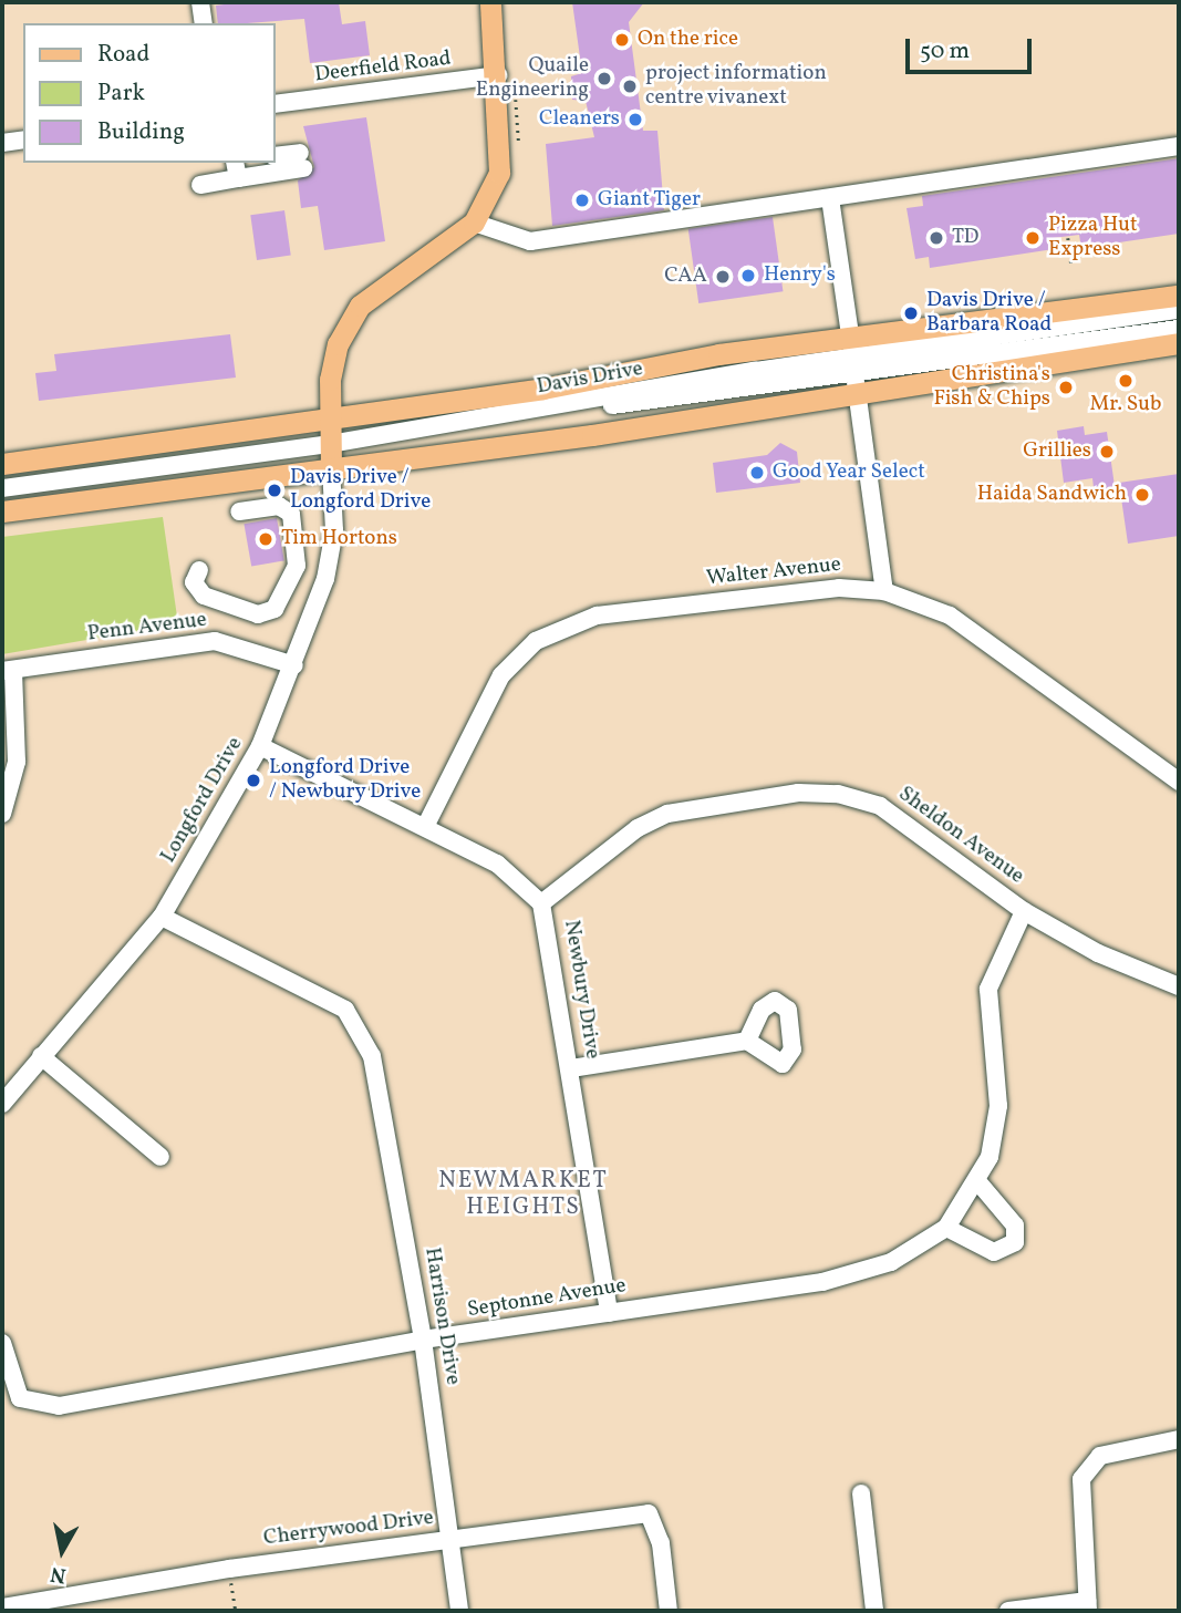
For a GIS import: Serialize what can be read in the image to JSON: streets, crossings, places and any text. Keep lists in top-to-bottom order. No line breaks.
{"streets":{"main road":["Davis Drive"],"street":["Deerfield Road","Walter Avenue","Penn Avenue","Longford Drive","Sheldon Avenue","Newbury Drive","Septonne Avenue","Harrison Drive","Cherrywood Drive"]},"crossings":[["Davis Drive","Longford Drive"],["Walter Avenue","Newbury Drive"],["Penn Avenue","Longford Drive"],["Longford Drive","Newbury Drive"],["Longford Drive","Harrison Drive"],["Sheldon Avenue","Newbury Drive"],["Sheldon Avenue","Septonne Avenue"],["Newbury Drive","Septonne Avenue"],["Septonne Avenue","Harrison Drive"],["Harrison Drive","Cherrywood Drive"]],"districts":["NEWMARKET HEIGHTS"],"places":["On the rice","Quaile Engineering","project information centre vivanext","Cleaners","Giant Tiger","TD","Pizza Hut Express","Henry's","CAA","Davis Drive / Barbara Road","Mr. Sub","Christina's Fish & Chips","Grillies","Good Year Select","Davis Drive / Longford Drive","Haida Sandwich","Tim Hortons","Longford Drive / Newbury Drive"],"legend":["Road","Park","Building"],"scale_bar":"50 m","north":"bottom"}
